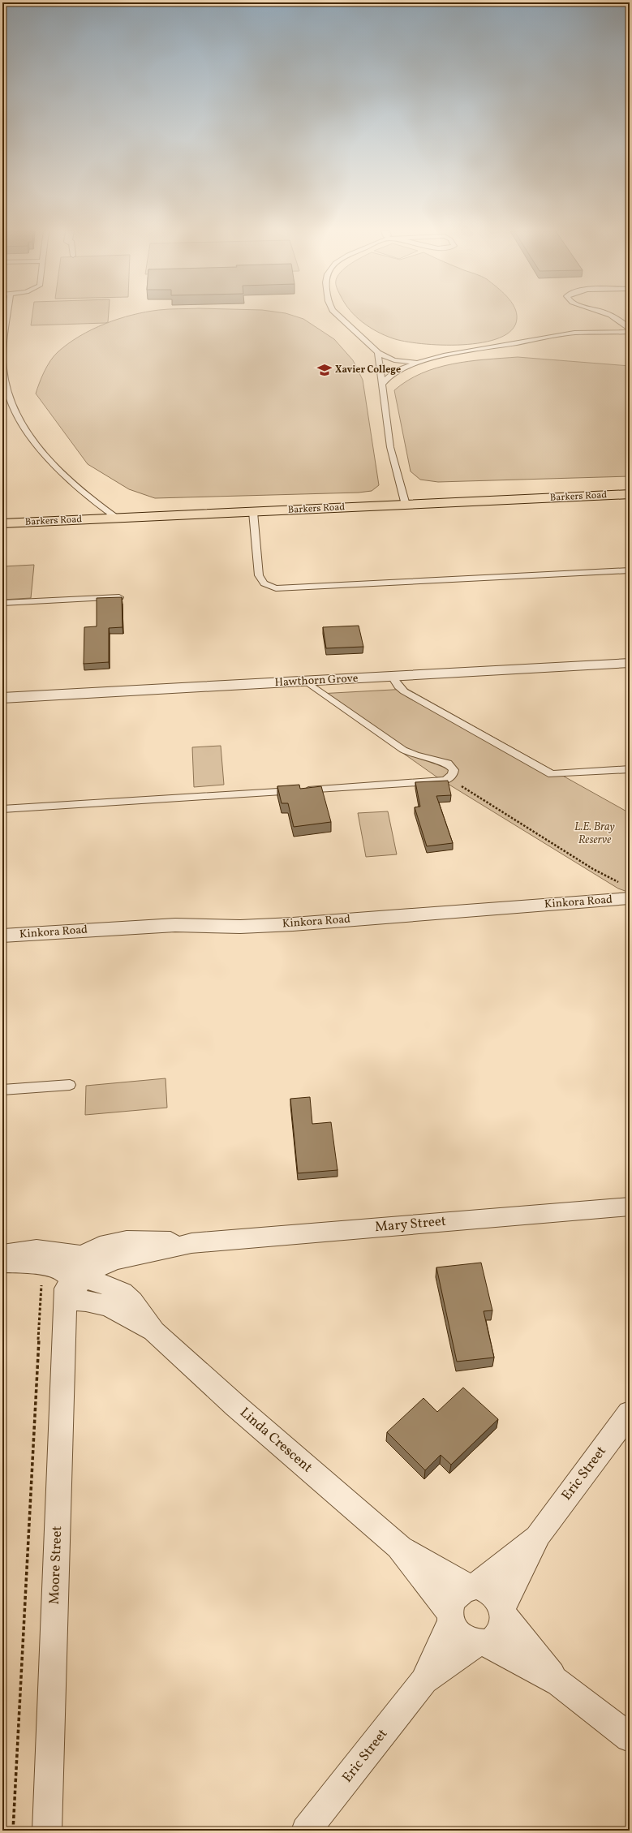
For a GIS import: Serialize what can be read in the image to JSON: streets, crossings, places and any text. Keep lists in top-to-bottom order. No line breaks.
{"streets":{"main road":["Barkers Road"],"street":["Hawthorn Grove","Kinkora Road","Mary Street","Linda Crescent","Eric Street","Moore Street"]},"crossings":[["Mary Street","Linda Crescent"],["Linda Crescent","Eric Street"],["Linda Crescent","Moore Street"]],"parks":["L.E. Bray Reserve"],"places":{"school or university":["Xavier College"]}}
